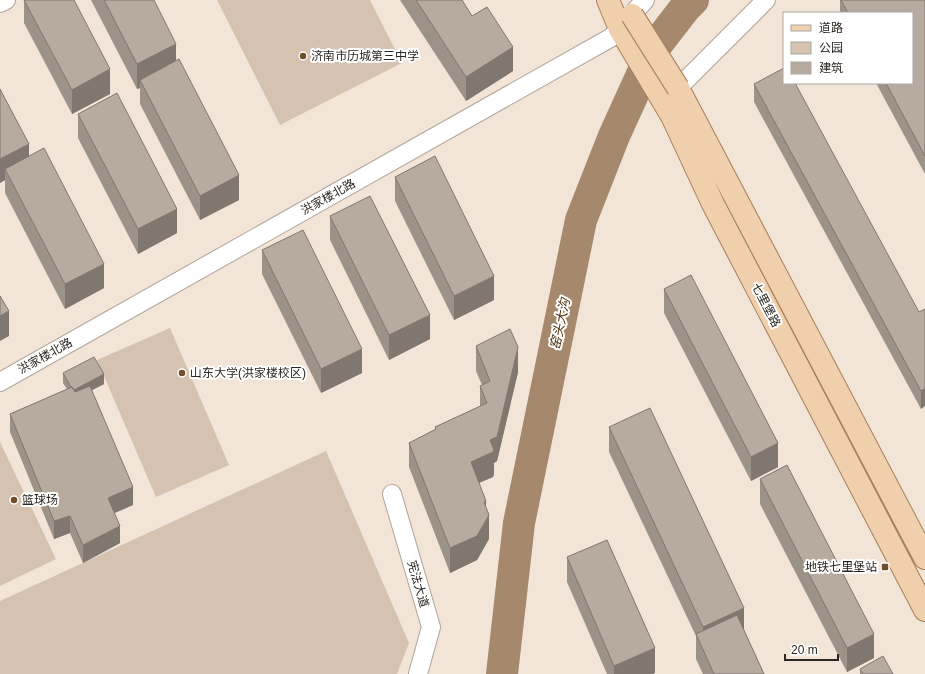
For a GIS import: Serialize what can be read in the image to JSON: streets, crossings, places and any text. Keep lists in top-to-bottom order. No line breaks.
{"streets":{"main road":["七里堡路"],"street":["洪家楼北路","宪法大道"]},"crossings":[["洪家楼北路","七里堡路"]],"water":["窑头大沟"],"places":{"other":["济南市历城第三中学","山东大学(洪家楼校区)","篮球场"],"transit":["地铁七里堡站"]},"legend":["道路","公园","建筑"],"scale_bar":"20 m"}
